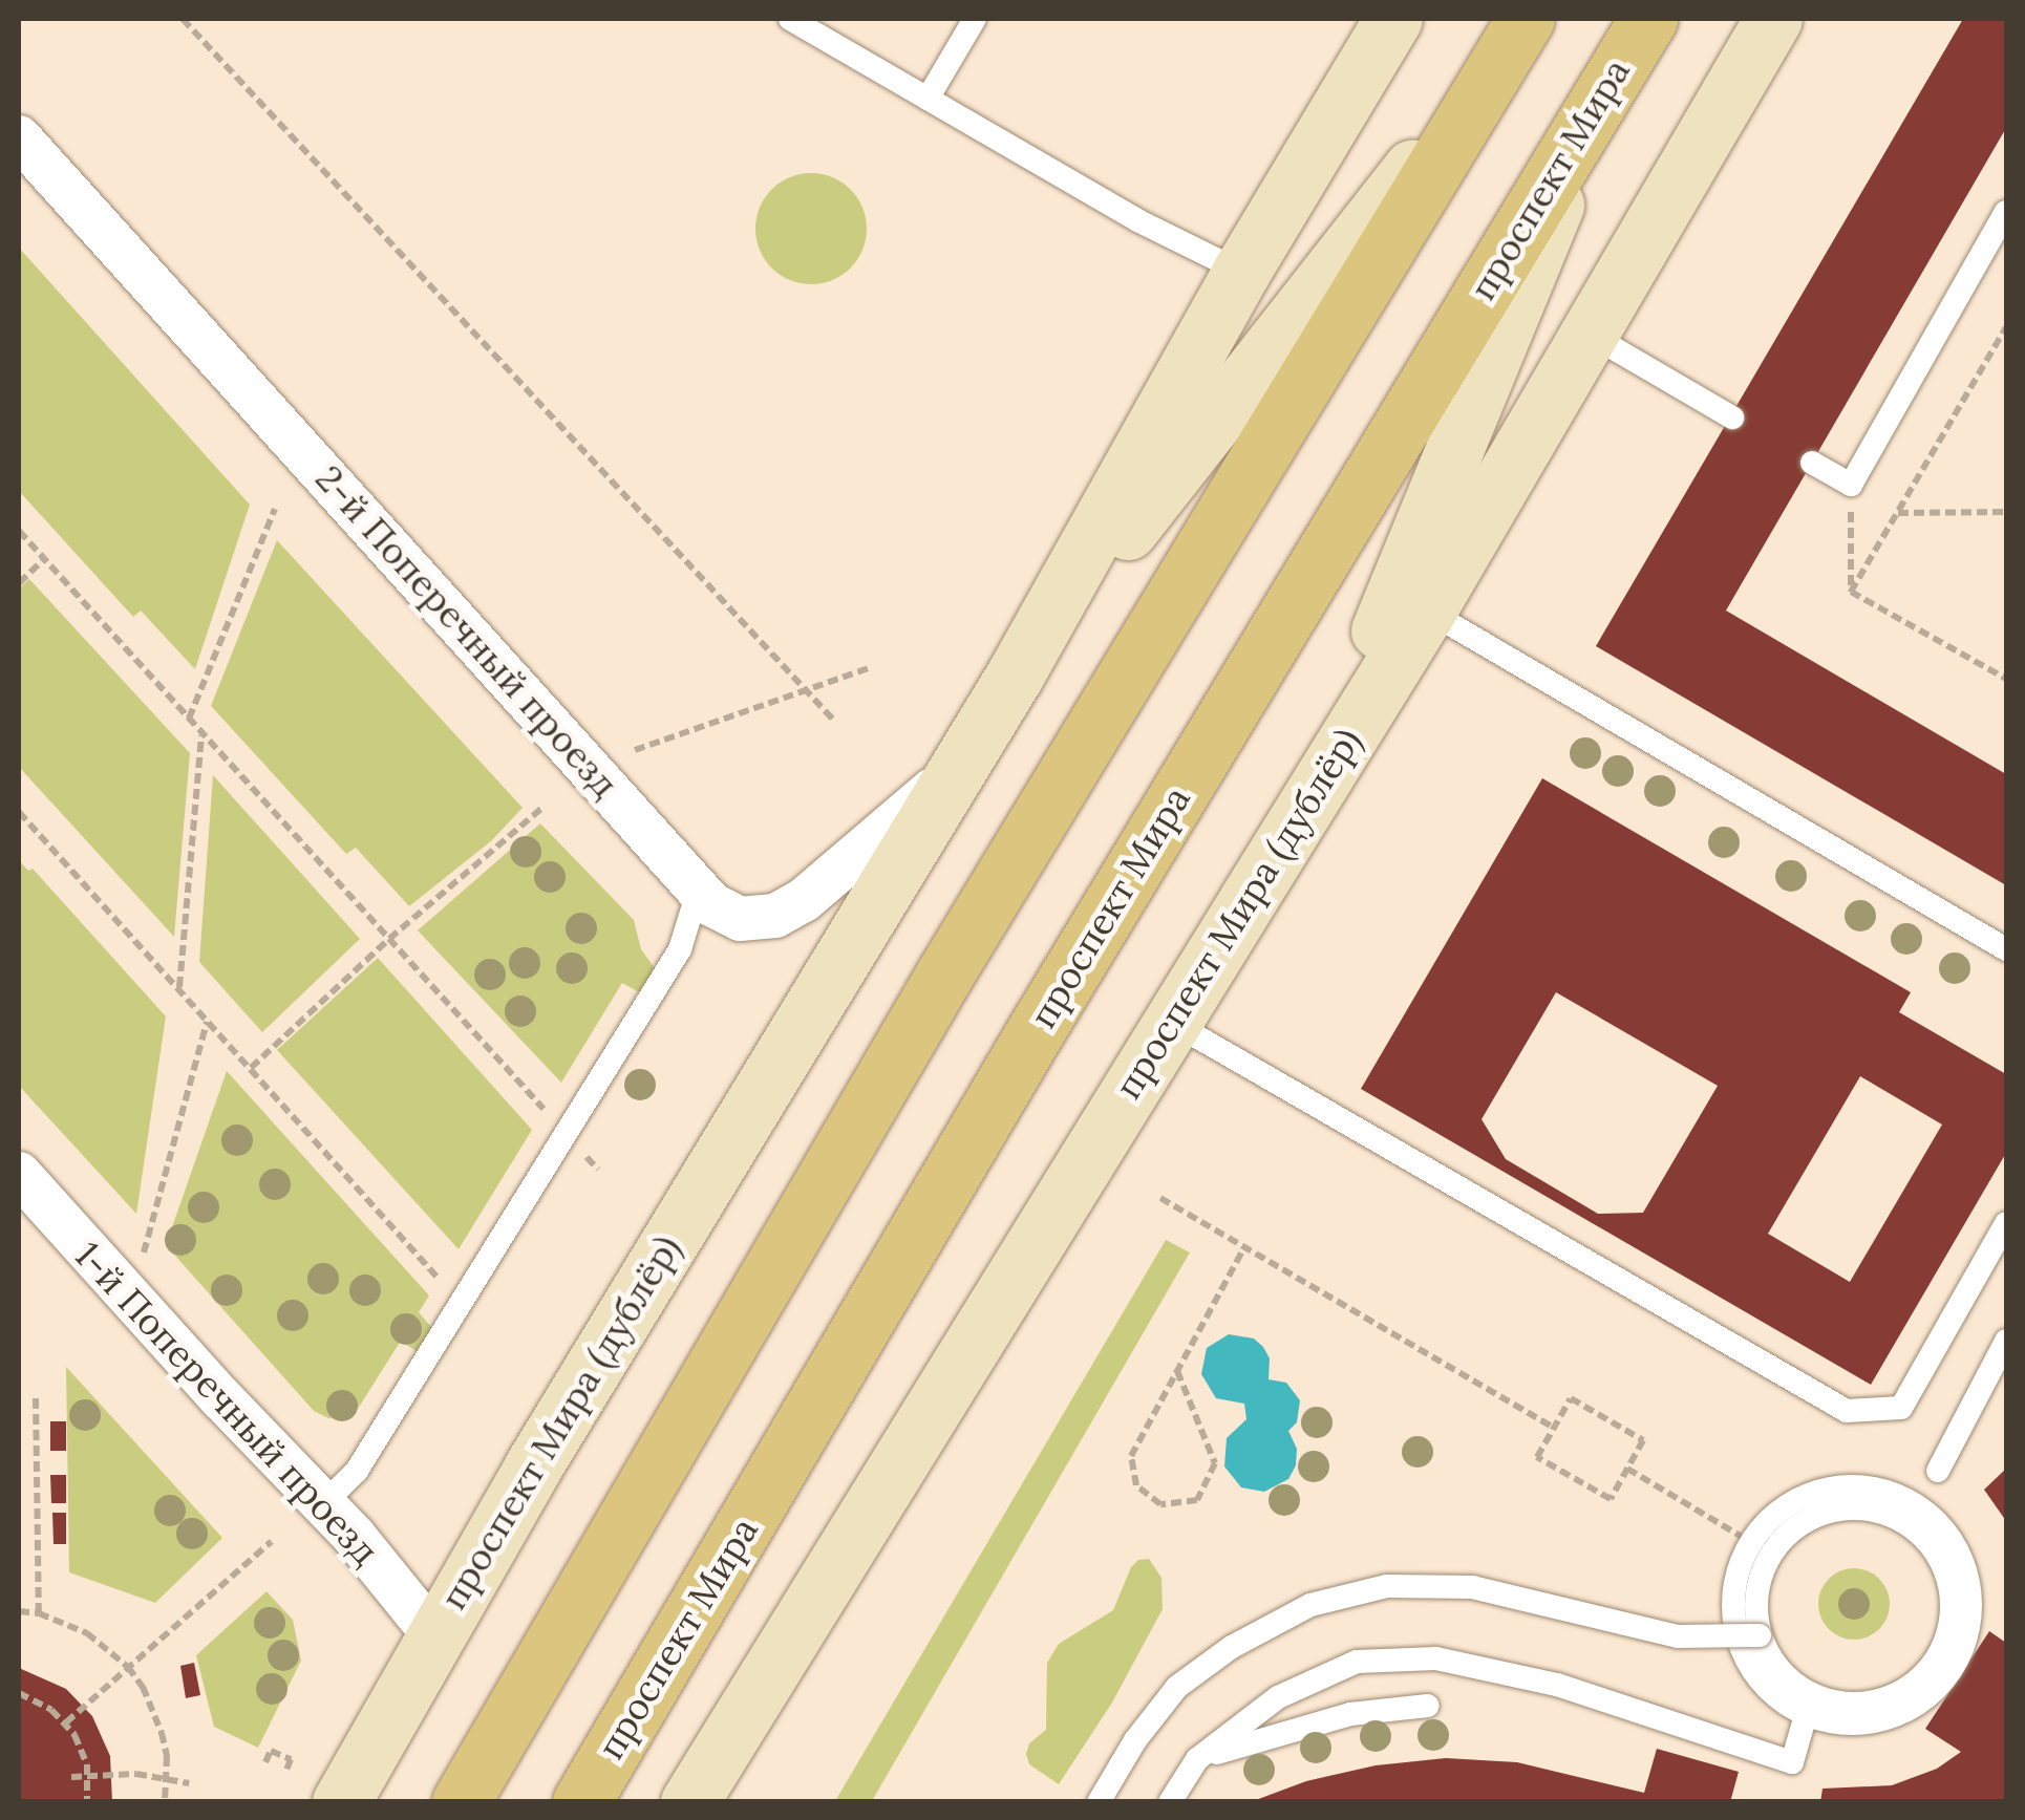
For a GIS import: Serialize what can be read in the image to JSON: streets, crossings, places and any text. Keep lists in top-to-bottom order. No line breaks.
{"streets":{"main road":["проспект Мира","проспект Мира (дублёр)"],"street":["2-й Поперечный проезд","1-й Поперечный проезд"]},"crossings":[["2-й Поперечный проезд","проспект Мира (дублёр)"],["проспект Мира (дублёр)","1-й Поперечный проезд"]]}
